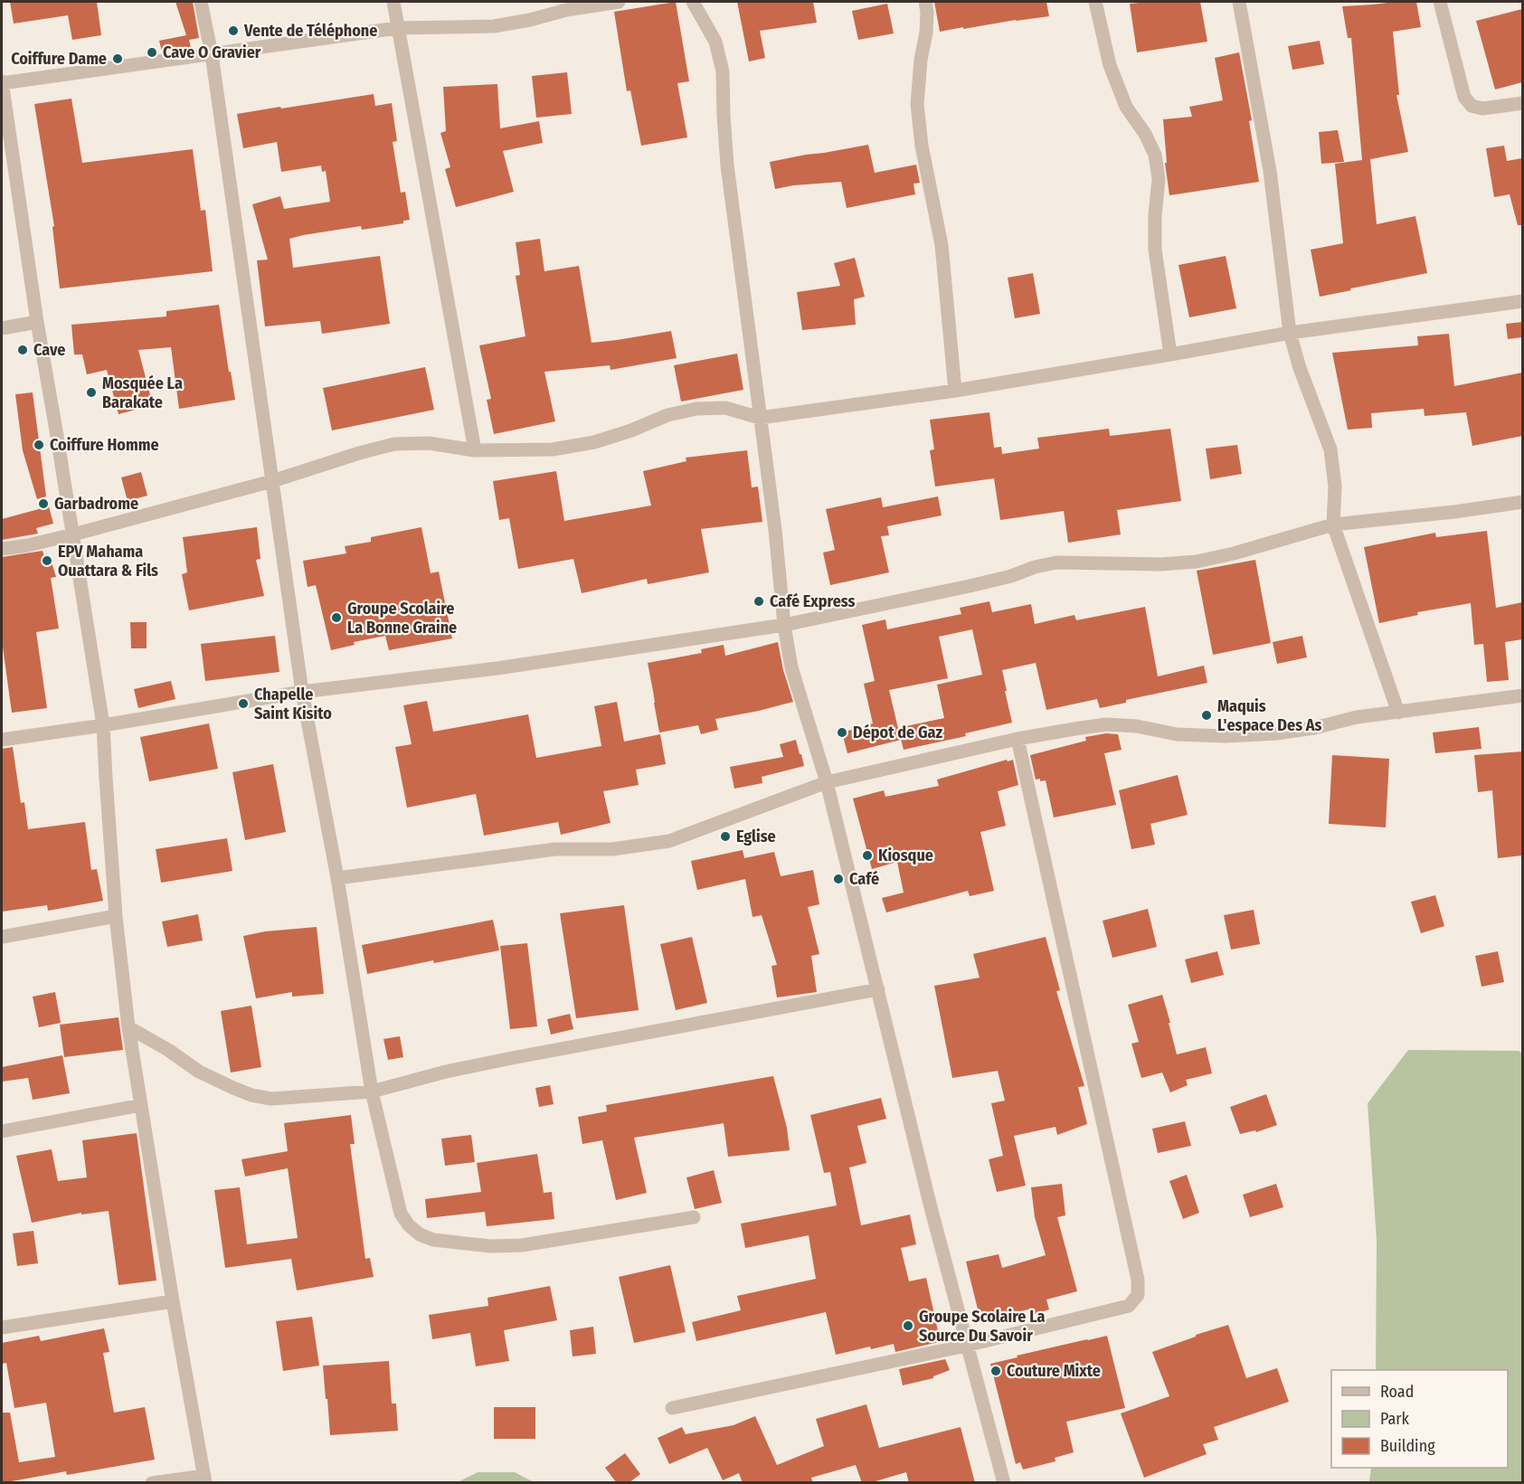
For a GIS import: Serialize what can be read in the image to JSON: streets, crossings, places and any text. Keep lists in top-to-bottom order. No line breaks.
{"places":["Vente de Téléphone","Cave O Gravier","Coiffure Dame","Cave","Mosquée La Barakate","Coiffure Homme","Garbadrome","EPV Mahama Ouattara & Fils","Café Express","Groupe Scolaire La Bonne Graine","Chapelle Saint Kisito","Maquis L'espace Des As","Dépot de Gaz","Eglise","Kiosque","Café","Groupe Scolaire La Source Du Savoir","Couture Mixte"],"legend":["Road","Park","Building"]}
